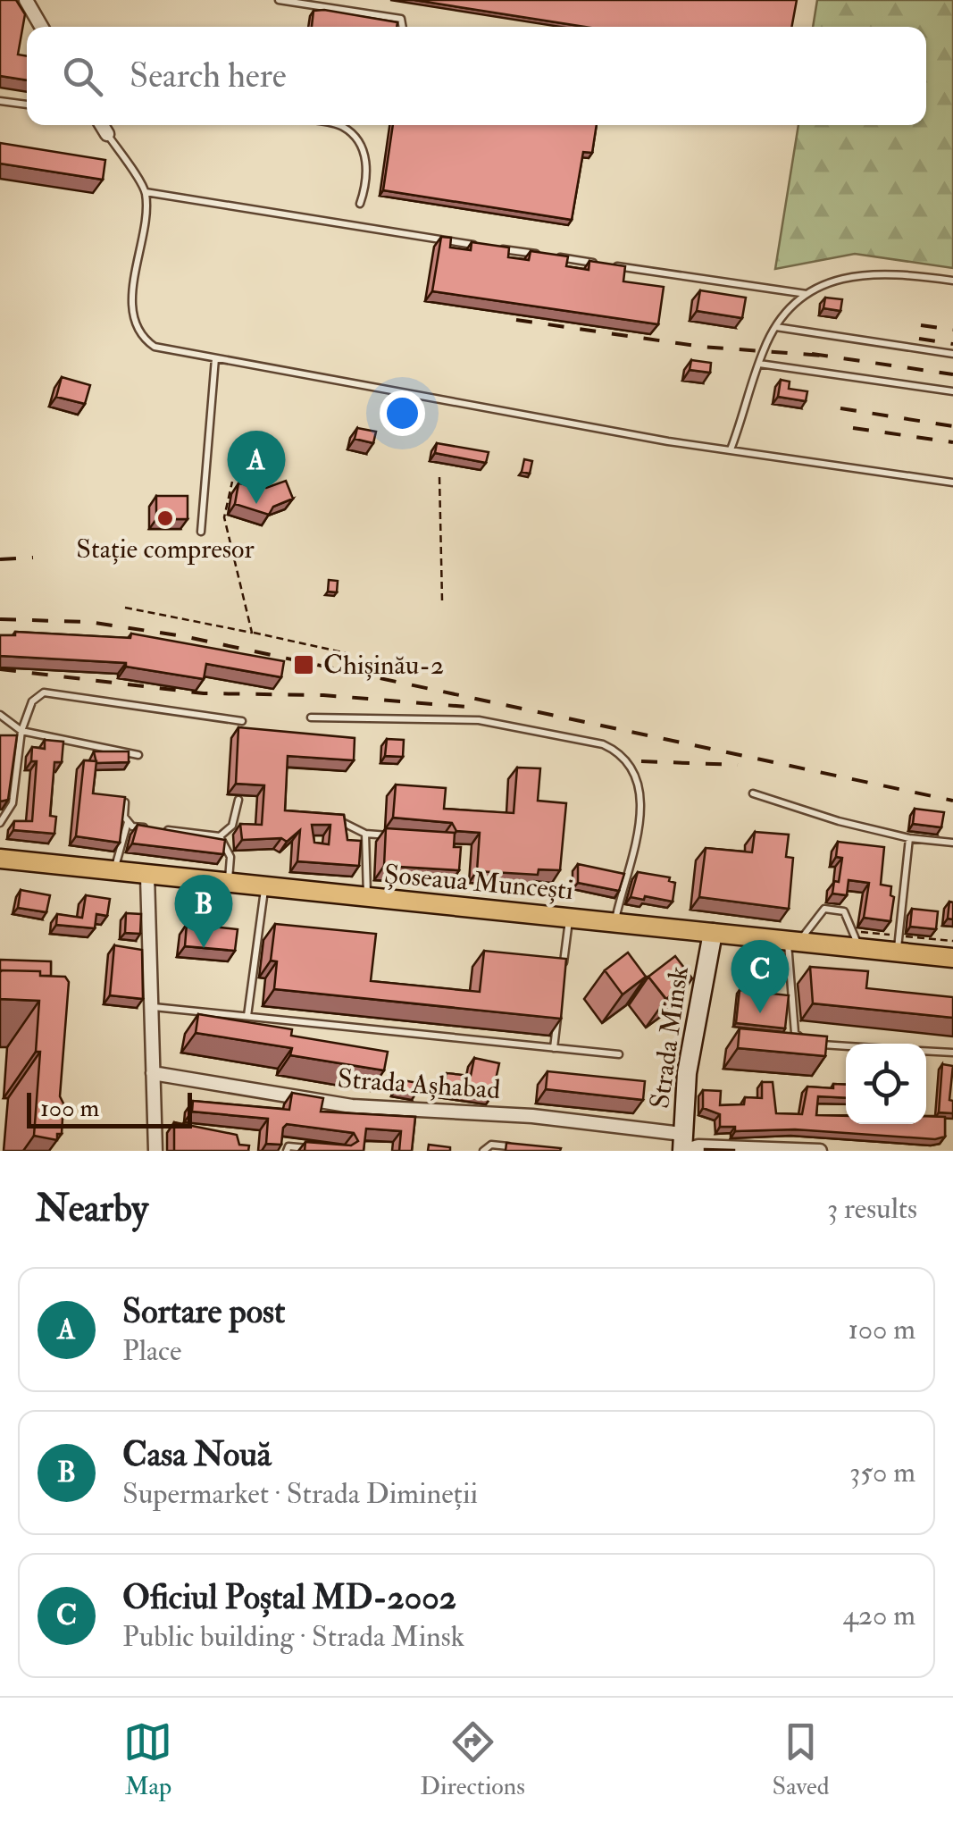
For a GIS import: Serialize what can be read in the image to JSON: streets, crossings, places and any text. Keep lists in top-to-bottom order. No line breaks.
{"streets":{"main road":["Șoseaua Muncești"],"street":["Strada Minsk","Strada Așhabad"]},"crossings":[["Șoseaua Muncești","Strada Minsk"],["Strada Minsk","Strada Așhabad"]],"places":{"other":["Stație compresor"],"transit":["Chișinău-2"]},"scale_bar":"100 m","page":{"search":"Search here","pins":["A","B","C"],"scale":"100 m","heading":["Nearby","3 results"],"list":[{"mark":"A","name":"Sortare post","note":"Place","value":"100 m"},{"mark":"B","name":"Casa Nouă","note":"Supermarket · Strada Dimineții","value":"350 m"},{"mark":"C","name":"Oficiul Poștal MD-2002","note":"Public building · Strada Minsk","value":"420 m"}],"nav":["Map","Directions","Saved"]}}
